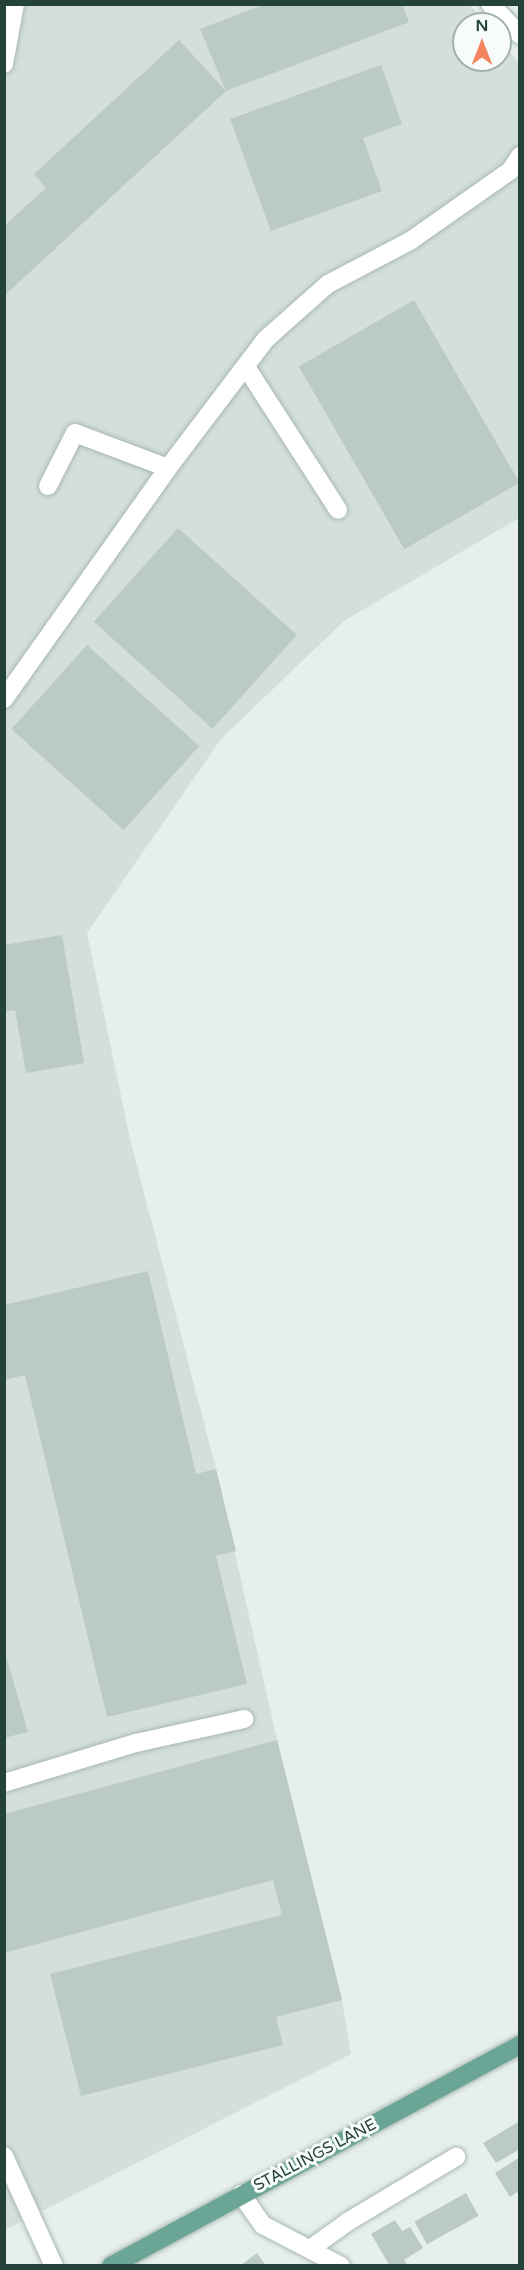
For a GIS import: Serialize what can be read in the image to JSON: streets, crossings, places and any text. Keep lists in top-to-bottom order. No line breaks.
{"streets":{"main road":["STALLINGS LANE"]},"north":"top"}
